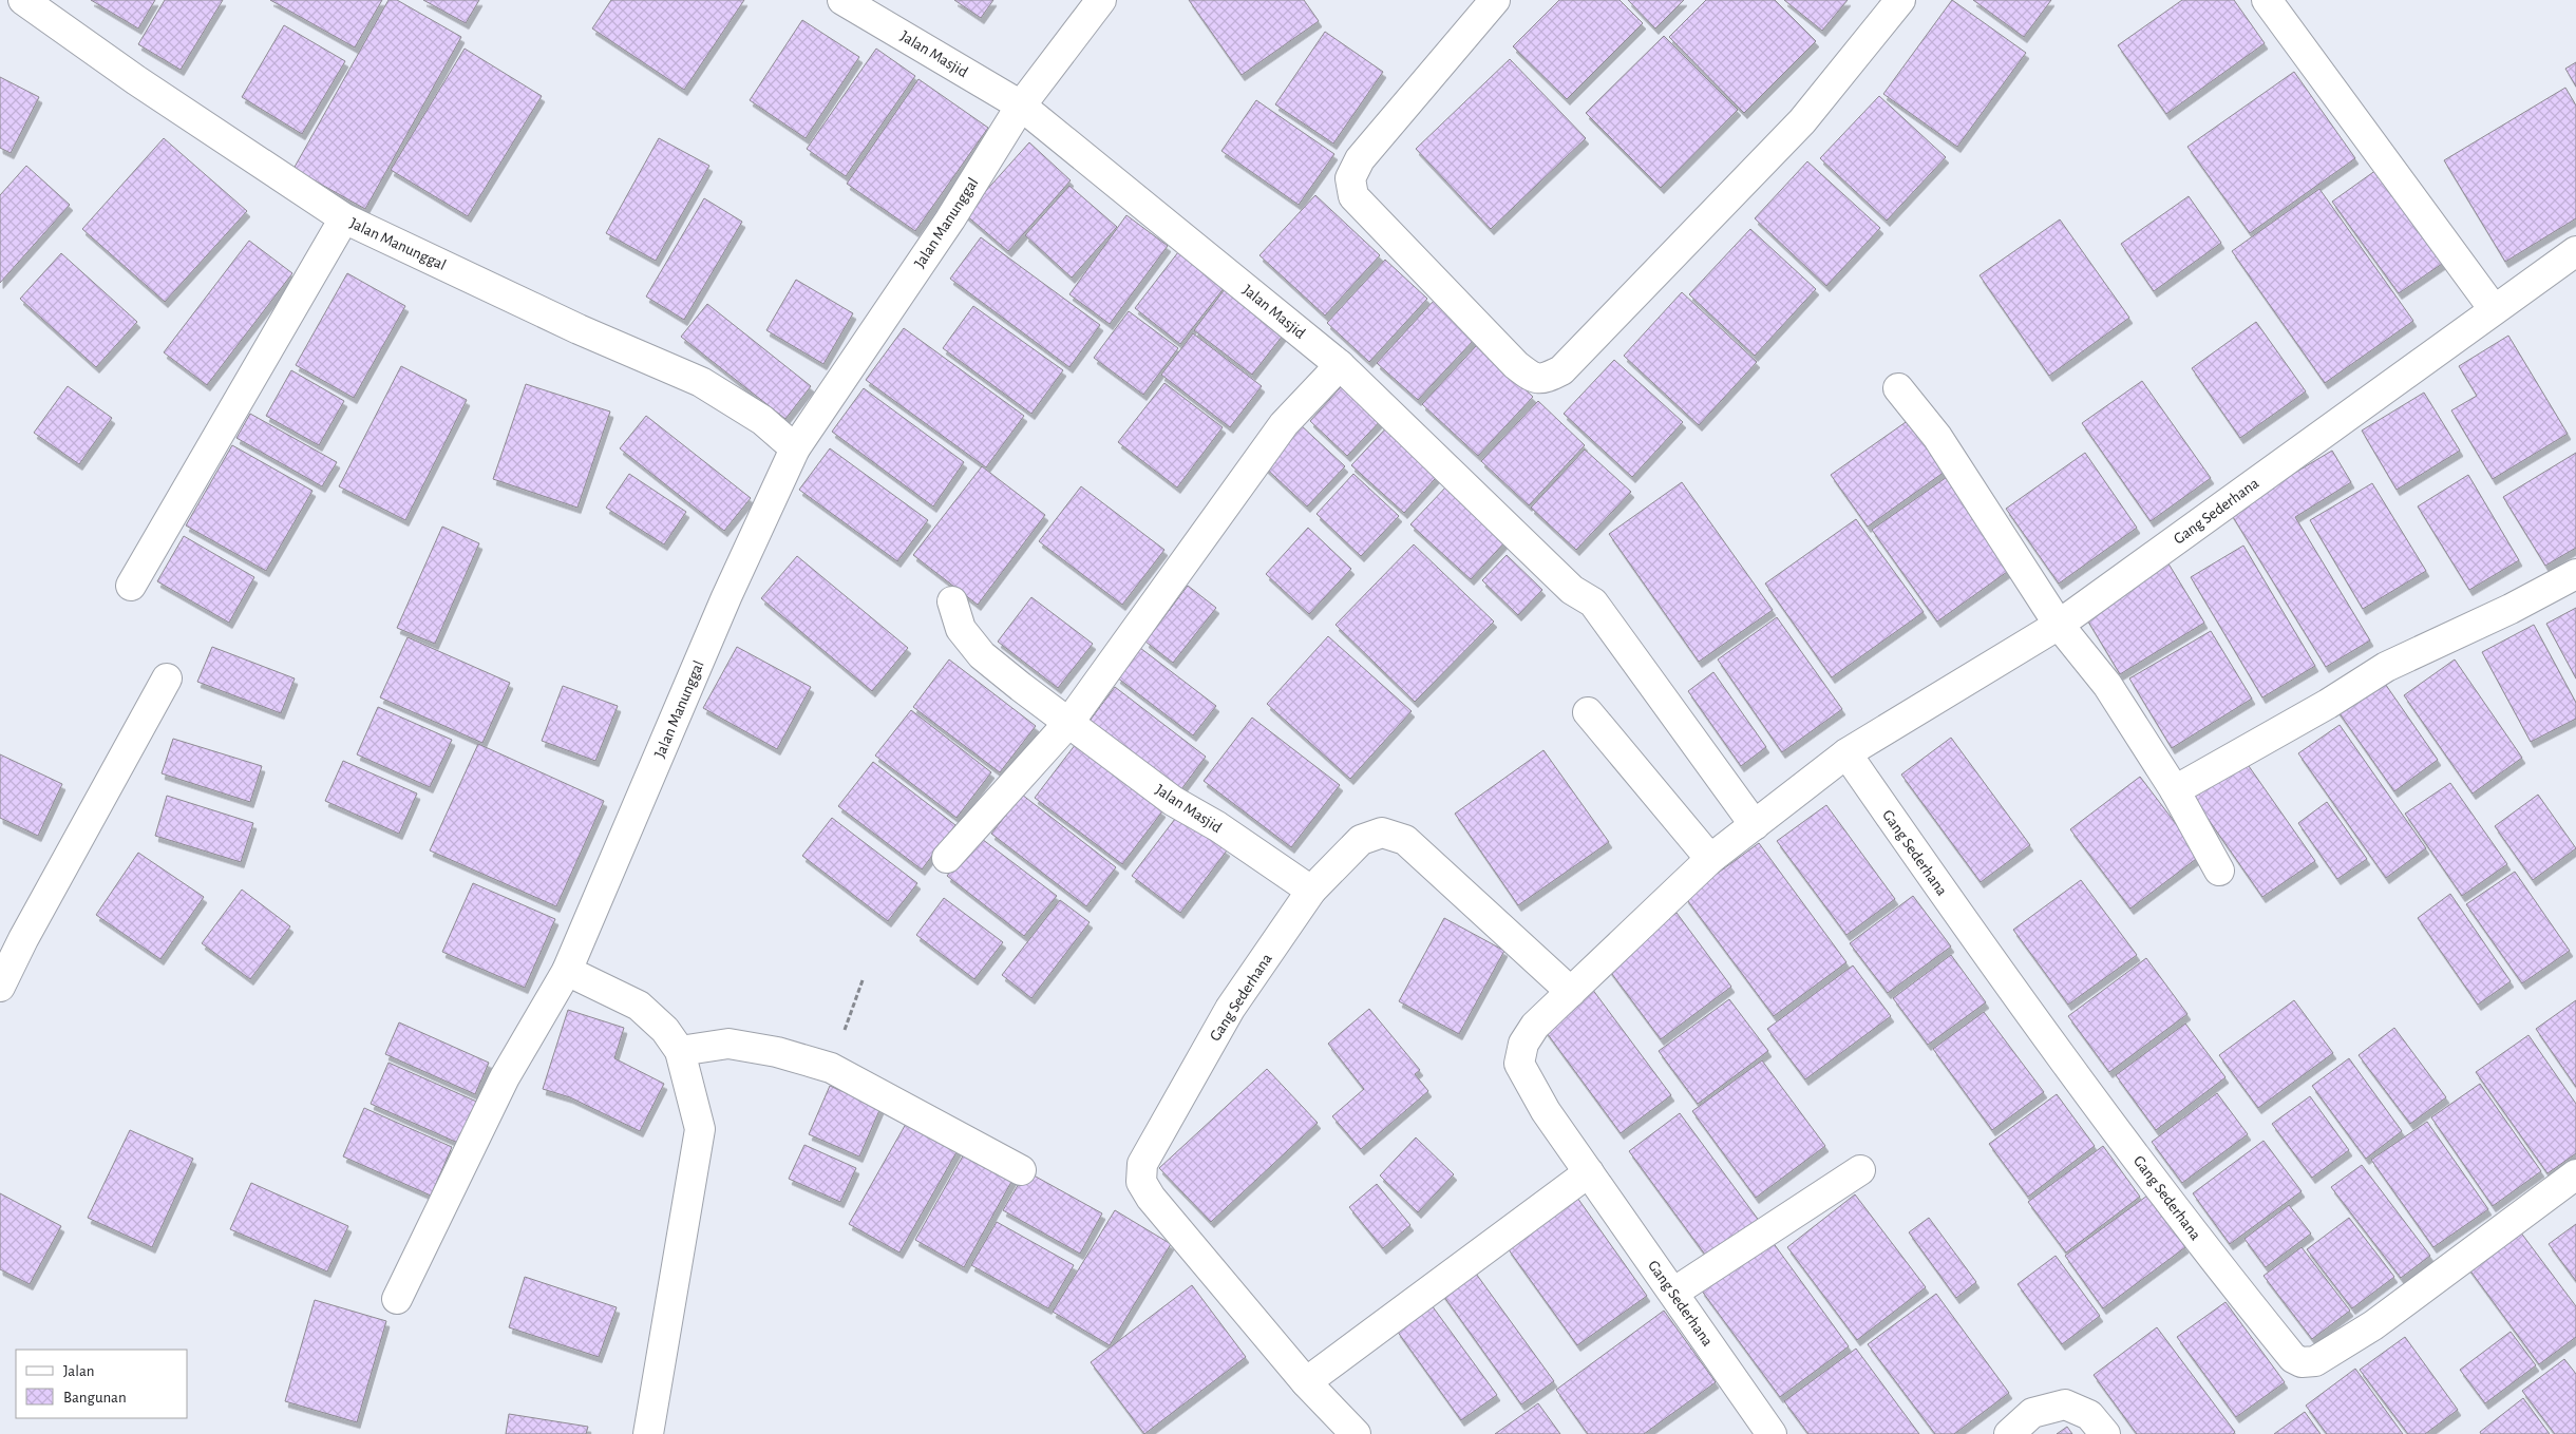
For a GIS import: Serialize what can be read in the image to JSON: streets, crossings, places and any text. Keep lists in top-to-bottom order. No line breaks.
{"streets":{"street":["Jalan Masjid","Jalan Manunggal","Gang Sederhana"]},"crossings":[["Jalan Masjid","Jalan Manunggal"],["Jalan Masjid","Gang Sederhana"]],"legend":["Jalan","Bangunan"]}
